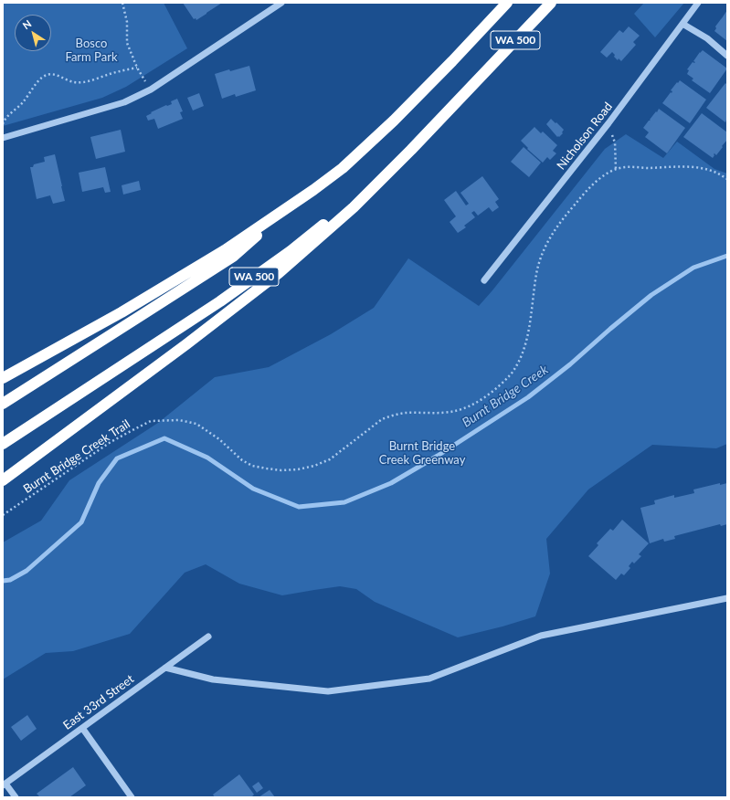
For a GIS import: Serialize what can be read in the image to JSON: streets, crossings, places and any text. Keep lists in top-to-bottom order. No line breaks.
{"streets":{"highway":["WA 500"],"street":["Nicholson Road","East 33rd Street"],"path":["Burnt Bridge Creek Trail"]},"water":["Burnt Bridge Creek"],"parks":["Bosco Farm Park","Burnt Bridge Creek Greenway"],"north":"top left"}
